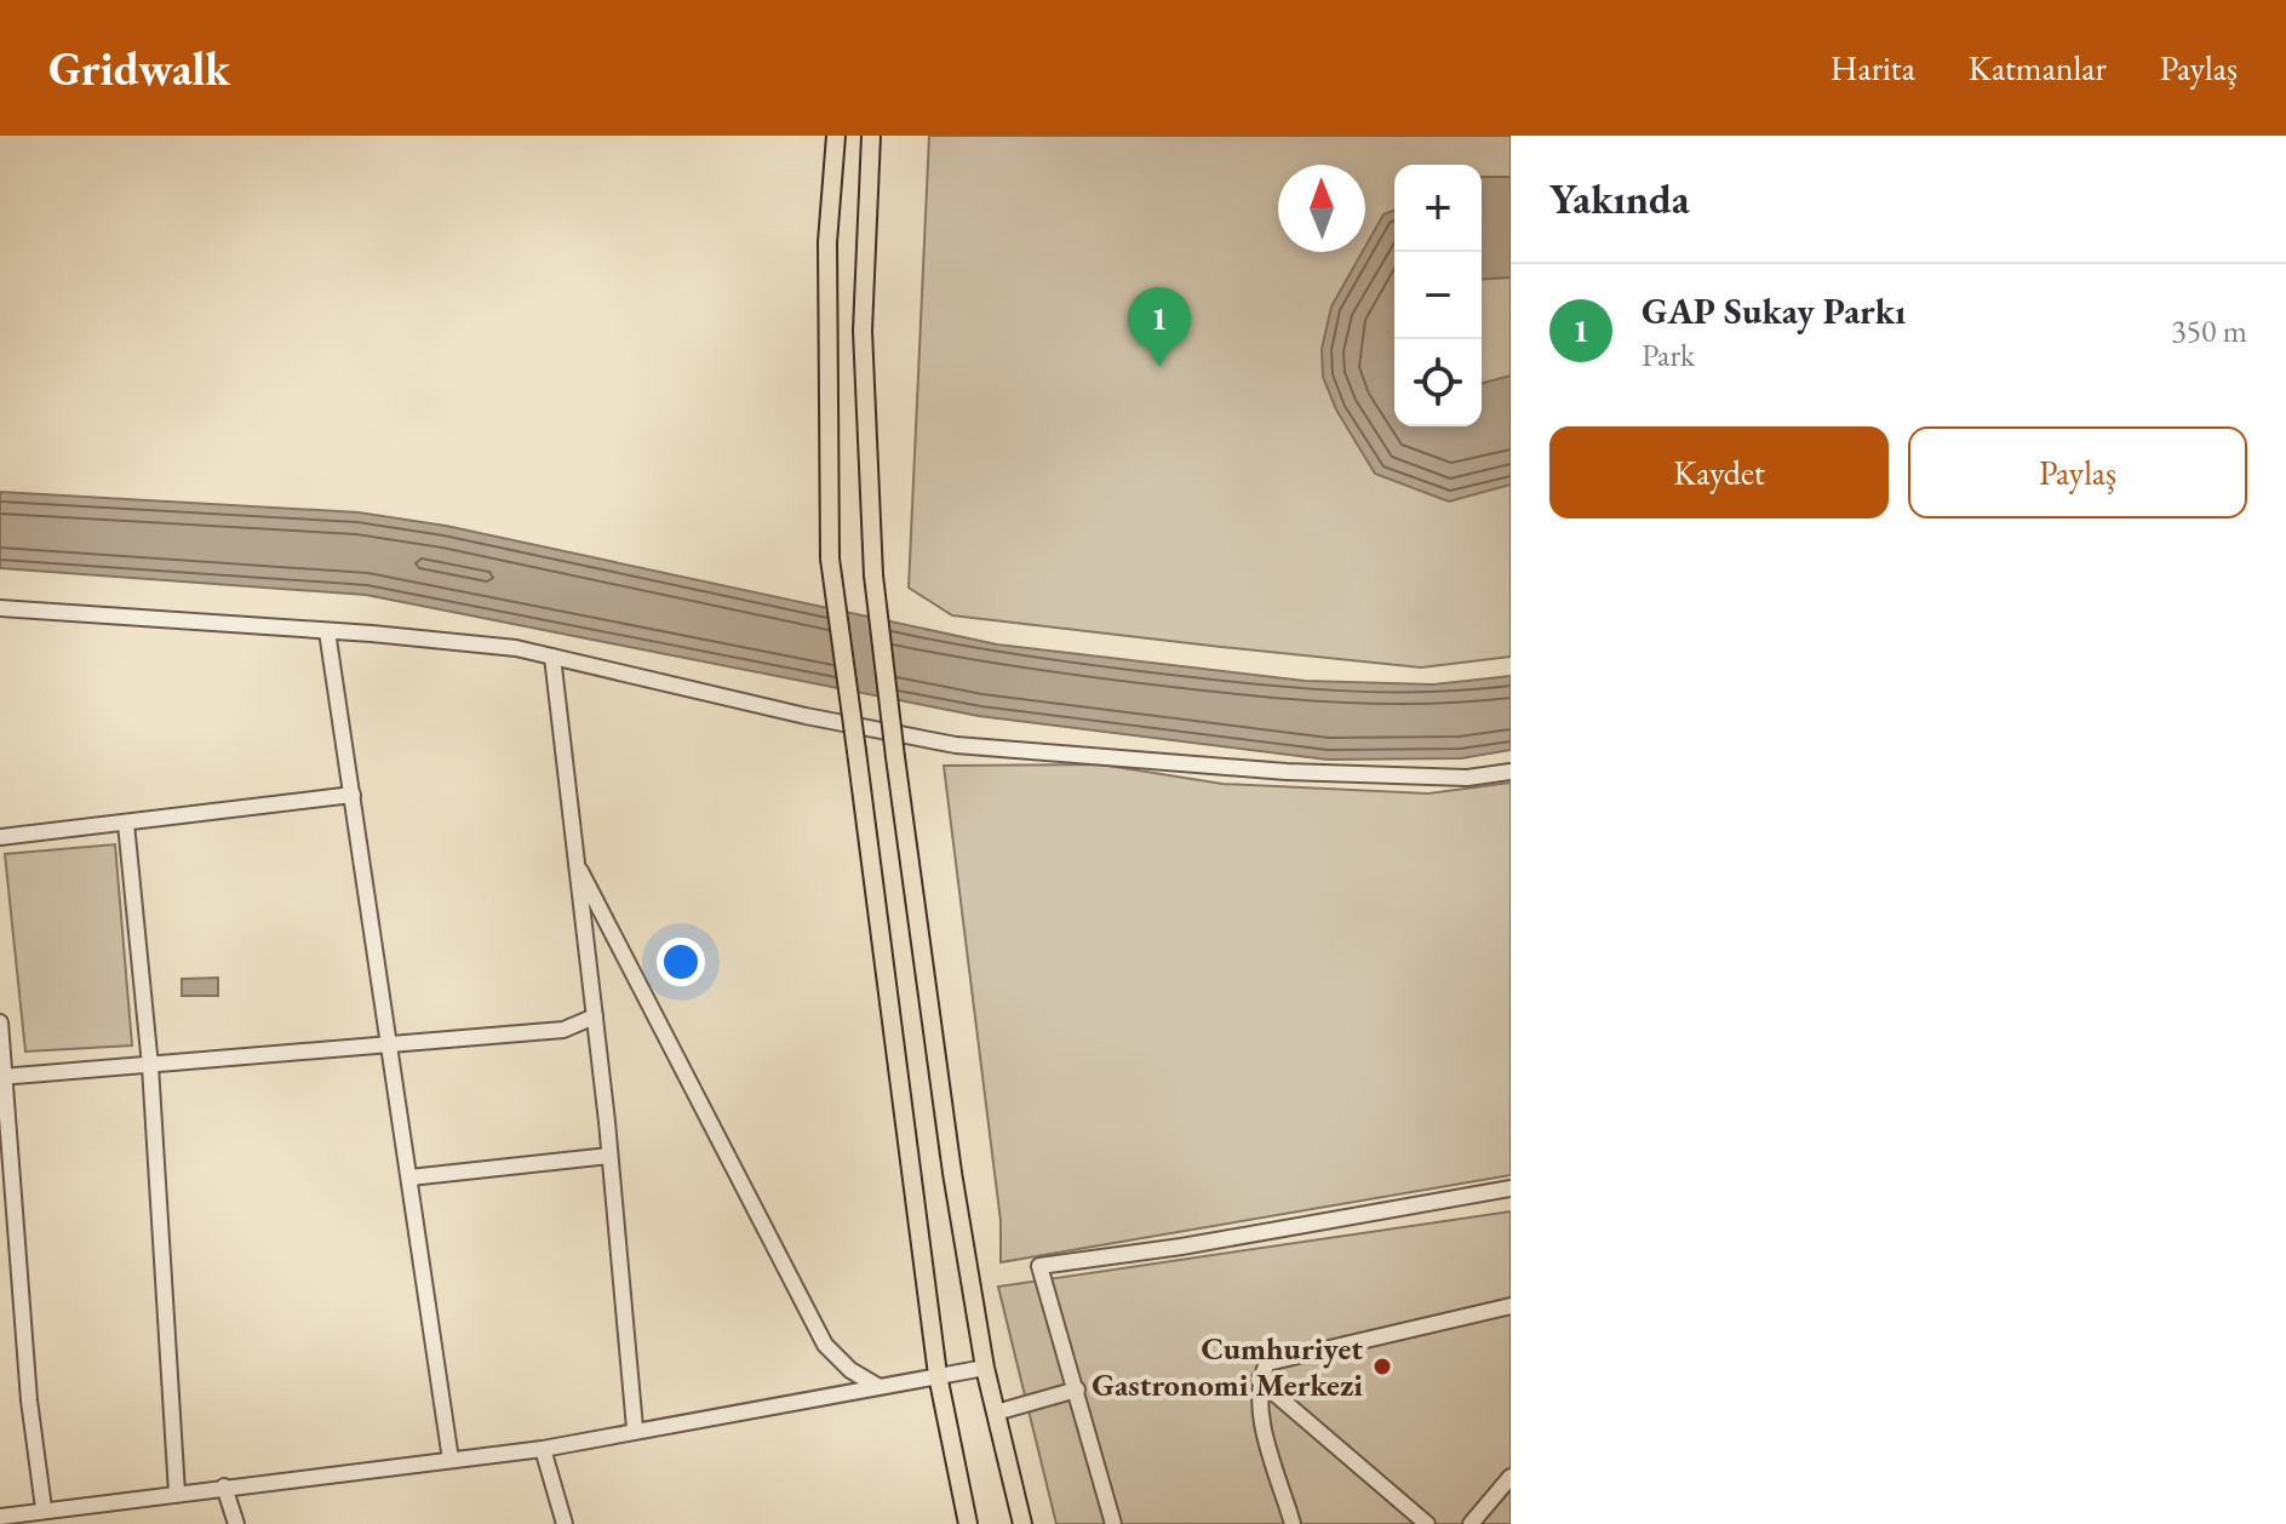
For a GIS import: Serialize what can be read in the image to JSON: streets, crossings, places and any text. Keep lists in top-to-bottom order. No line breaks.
{"places":["Cumhuriyet Gastronomi Merkezi"],"north":"top","page":{"header":"Gridwalk","nav":["Harita","Katmanlar","Paylaş"],"heading":"Yakında","map_buttons":["+","−"],"list":[{"mark":"1","name":"GAP Sukay Parkı","note":"Park","value":"350 m"}],"pins":"1","buttons":["Kaydet","Paylaş"]}}
